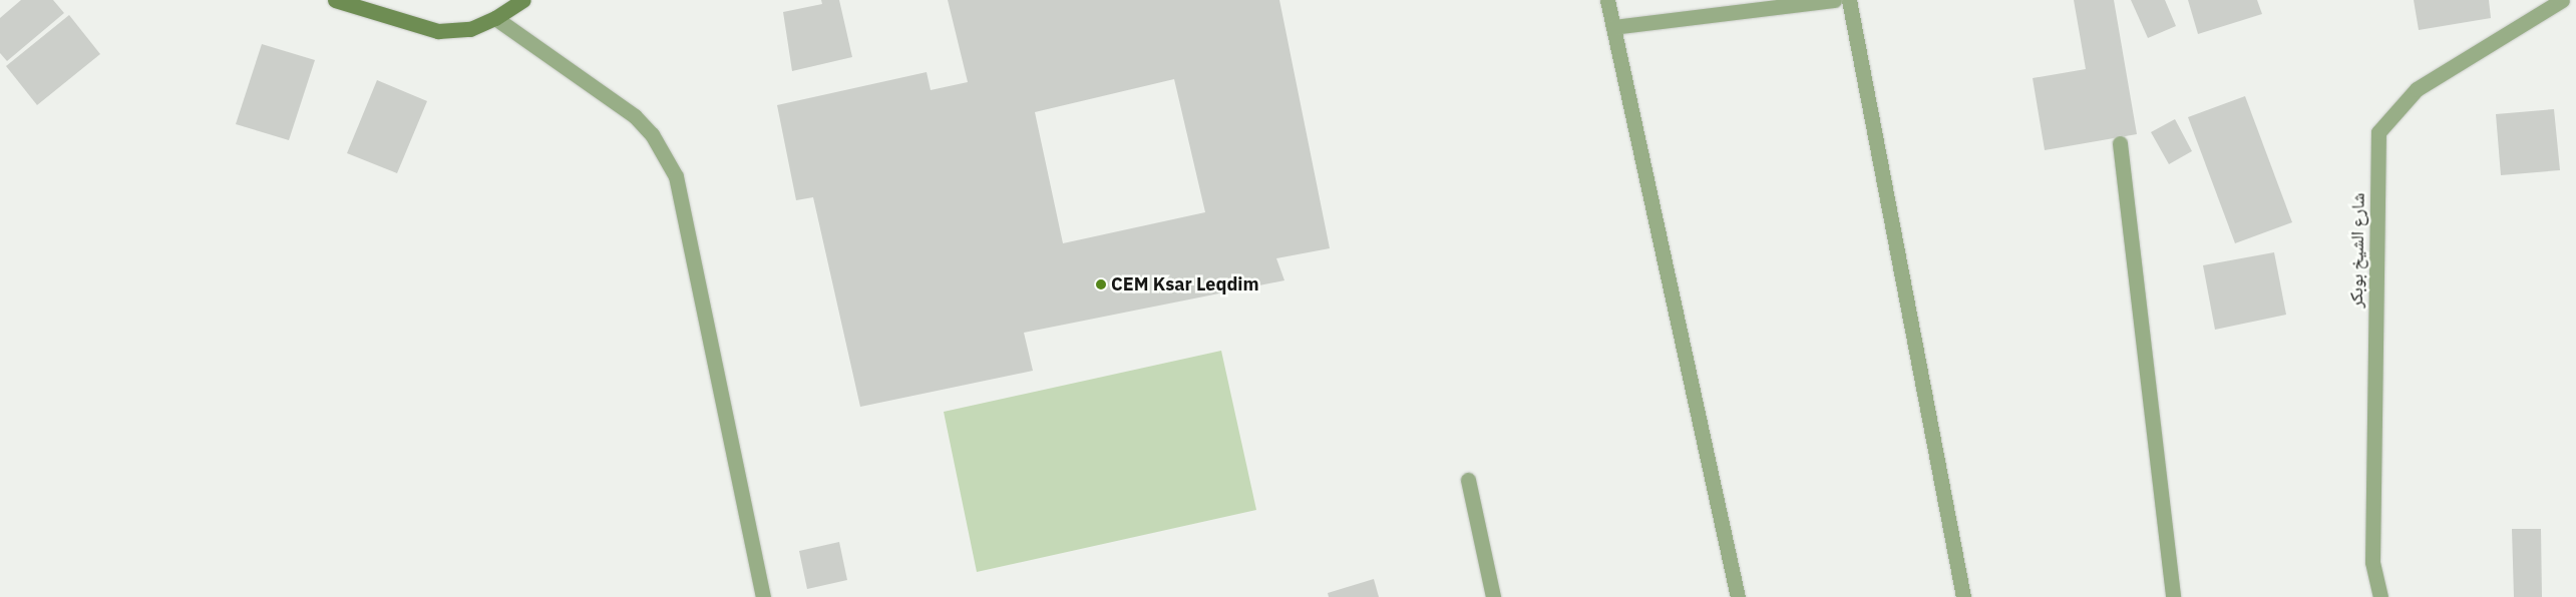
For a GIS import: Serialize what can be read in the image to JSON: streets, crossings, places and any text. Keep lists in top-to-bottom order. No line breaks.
{"streets":{"street":["شارع الشيخ بوبكر"]},"places":["CEM Ksar Leqdim"]}
